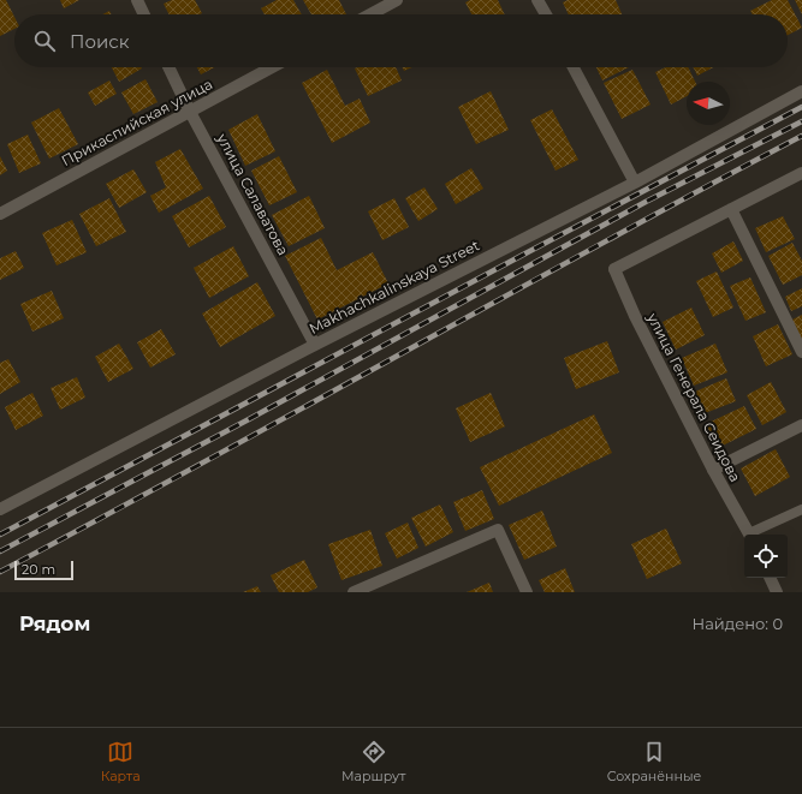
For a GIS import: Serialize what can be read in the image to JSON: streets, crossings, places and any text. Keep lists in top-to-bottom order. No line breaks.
{"streets":{"street":["Прикаспийская улица","улица Салаватова","Makhachkalinskaya Street","улица Генерала Сеидова"]},"crossings":[["Прикаспийская улица","улица Салаватова"],["улица Салаватова","Makhachkalinskaya Street"]],"scale_bar":"20 m","north":"left","page":{"search":"Поиск","scale":"20 m","heading":["Рядом","Найдено: 0"],"nav":["Карта","Маршрут","Сохранённые"]}}
